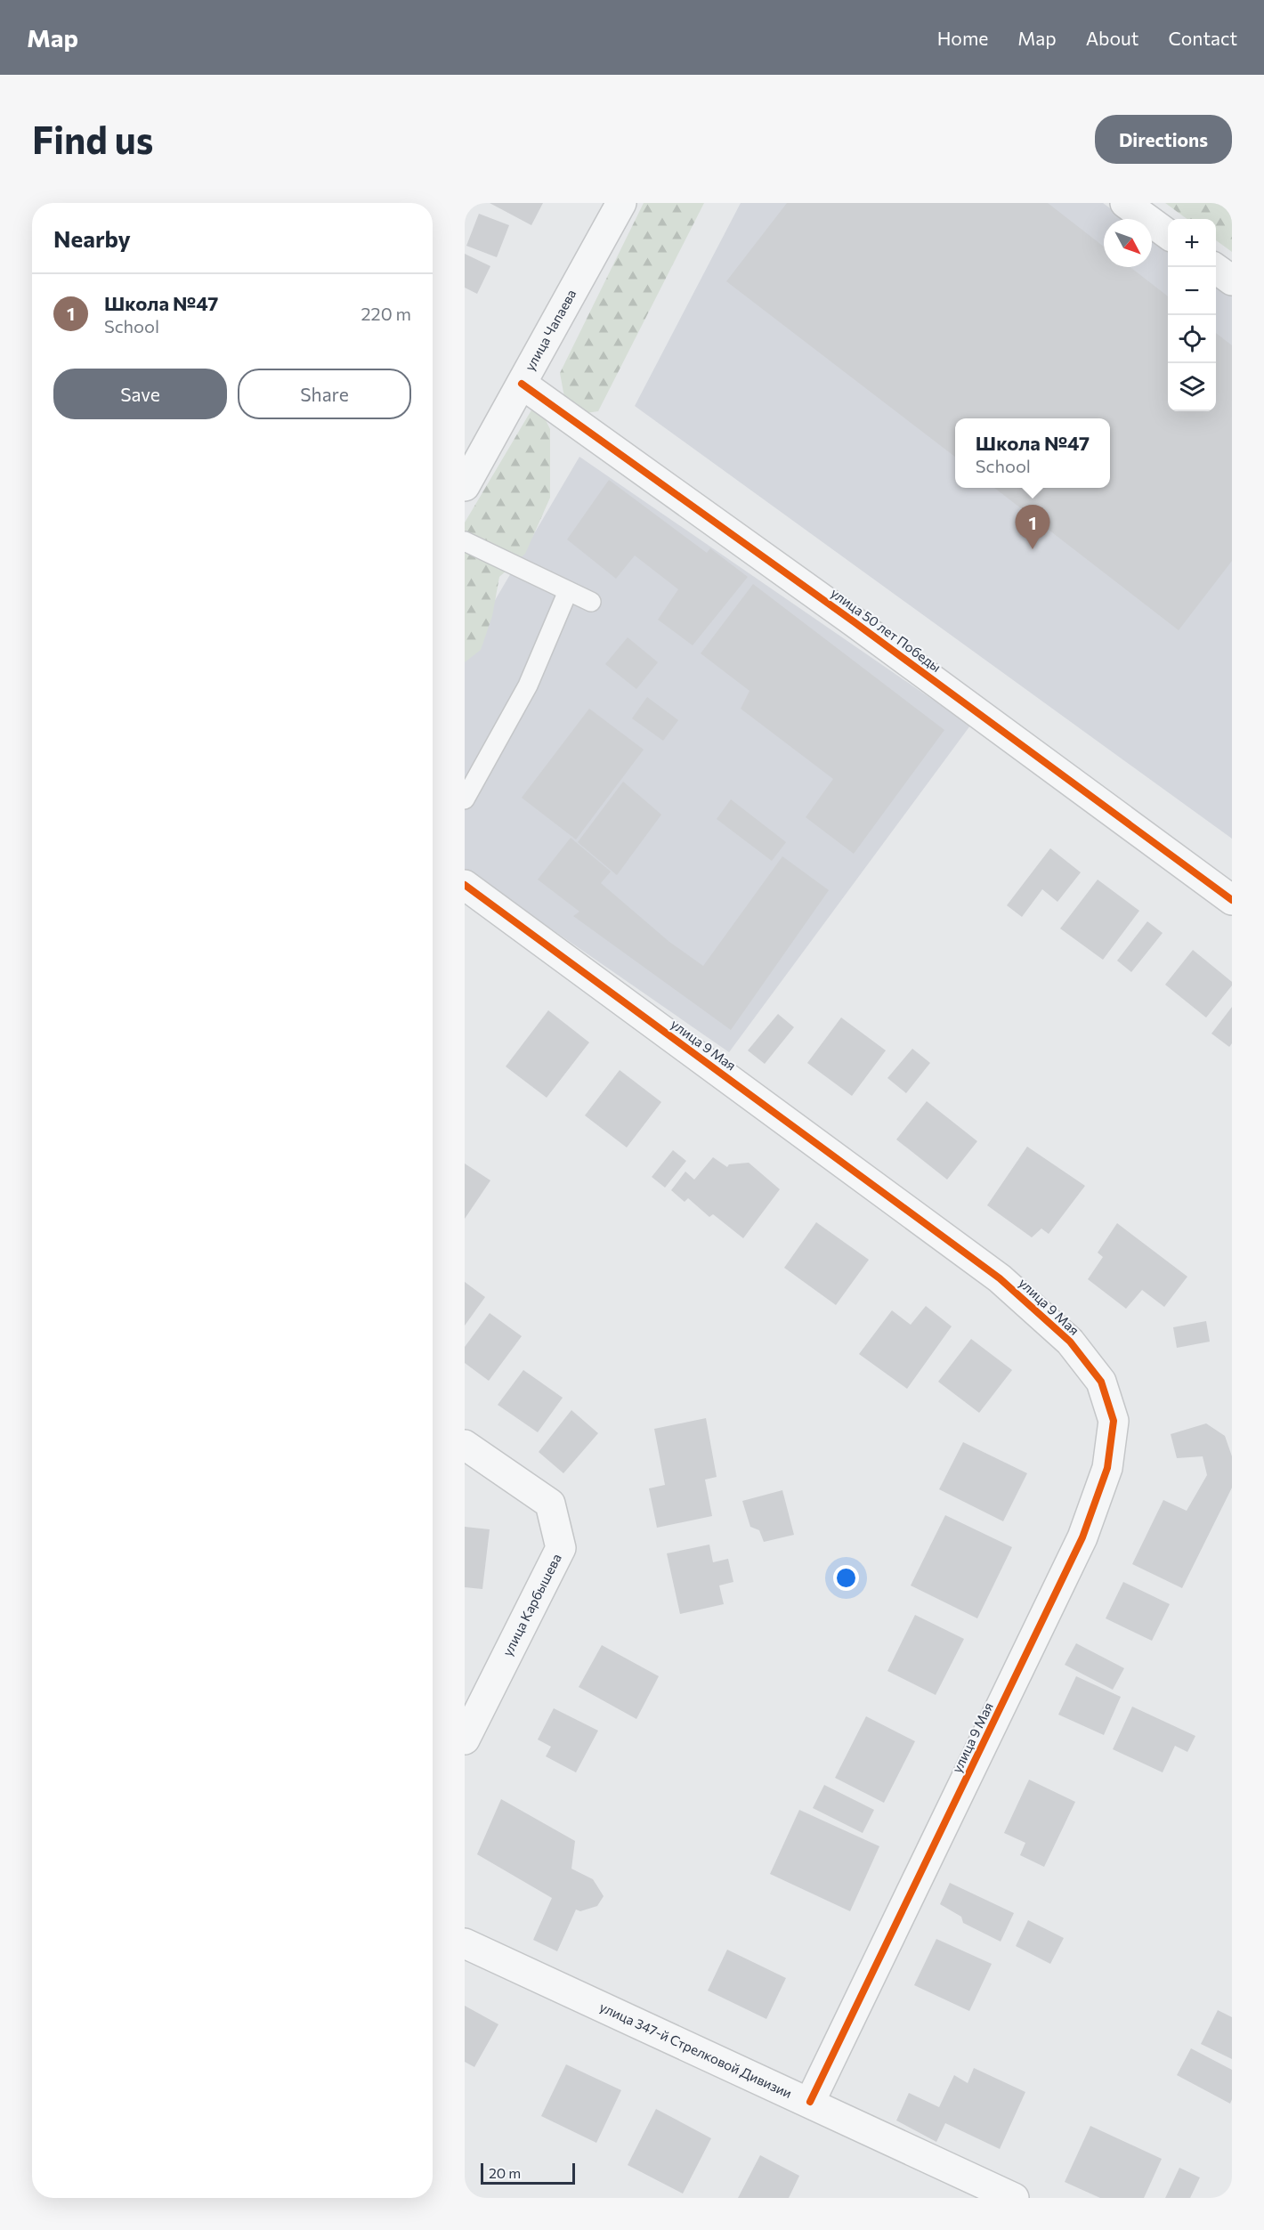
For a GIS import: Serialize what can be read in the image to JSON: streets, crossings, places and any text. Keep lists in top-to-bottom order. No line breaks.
{"streets":{"street":["улица Чапаева","улица 50 лет Победы","улица 9 Мая","улица Карбышева","улица 347-й Стрелковой Дивизии"]},"crossings":[["улица Чапаева","улица 50 лет Победы"],["улица 9 Мая","улица 347-й Стрелковой Дивизии"]],"scale_bar":"20 m","north":"bottom right","page":{"header":"Map","nav":["Home","Map","About","Contact"],"buttons":["Directions",["Save","Share"]],"title":"Find us","heading":"Nearby","map_buttons":["+","−"],"list":[{"mark":"1","name":"Школа №47","note":"School","value":"220 m"}],"popup":["Школа №47","School"],"pins":"1","scale":"20 m"}}
